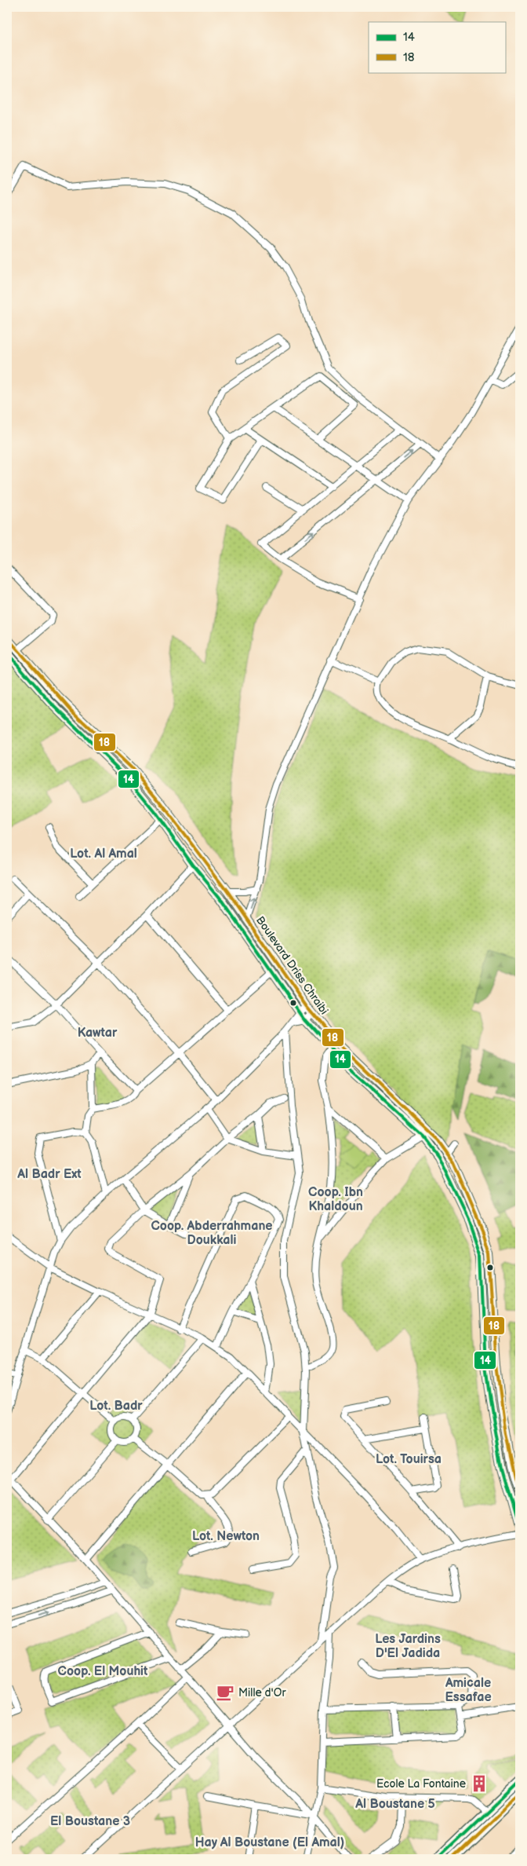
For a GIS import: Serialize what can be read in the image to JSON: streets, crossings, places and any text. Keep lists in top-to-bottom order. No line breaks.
{"streets":{"main road":["Boulevard Driss Chraibi"]},"districts":["Lot. Al Amal","Kawtar","Al Badr Ext","Coop. Ibn Khaldoun","Coop. Abderrahmane Doukkali","Lot. Badr","Lot. Touirsa","Lot. Newton","Les Jardins D'El Jadida","Coop. El Mouhit","Amicale Essafae","Al Boustane 5","El Boustane 3","Hay Al Boustane (El Amal)"],"places":{"cafe":["Mille d'Or"],"building":["Ecole La Fontaine"]},"lines":["transit line 18","transit line 14"],"legend":["14","18"]}
